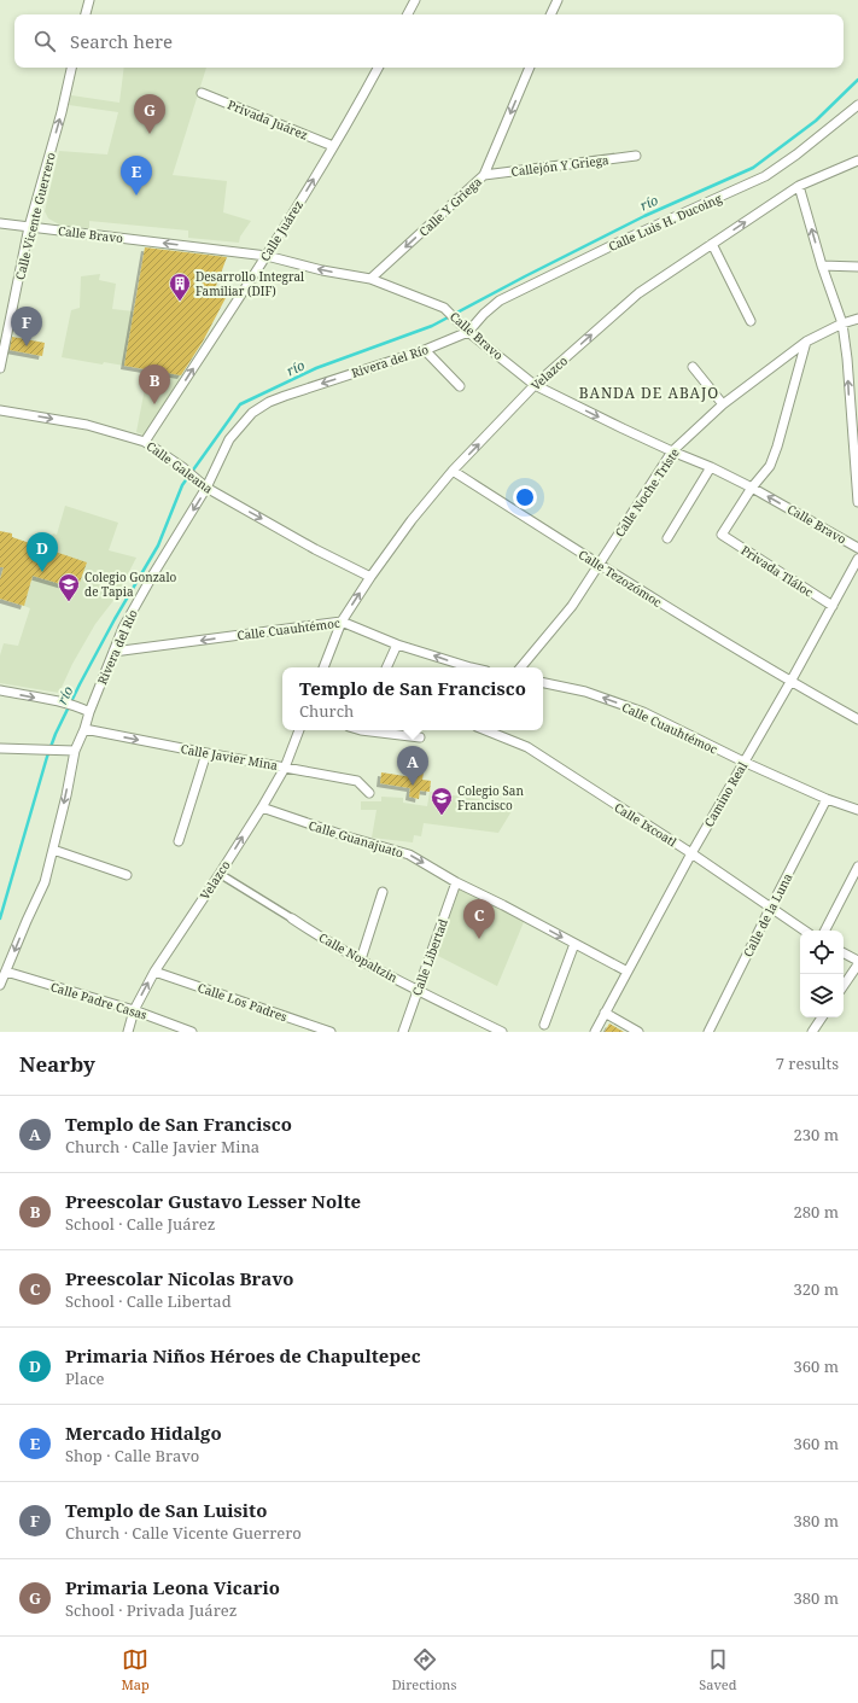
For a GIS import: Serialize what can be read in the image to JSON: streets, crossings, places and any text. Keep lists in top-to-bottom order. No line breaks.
{"streets":{"street":["Privada Juárez","Callejón Y Griega","Calle Y Griega","Calle Vicente Guerrero","Calle Luis H. Ducoing","Calle Juárez","Calle Bravo","Rivera del Río","Velazco","Calle Galeana","Calle Noche Triste","Privada Tláloc","Calle Tezozómoc","Calle Cuauhtémoc","Calle Javier Mina","Camino Real","Calle Ixcoatl","Calle Guanajuato","Calle de la Luna","Calle Nopaltzin","Calle Libertad","Calle Padre Casas","Calle Los Padres"]},"crossings":[["Privada Juárez","Calle Juárez"],["Callejón Y Griega","Calle Y Griega"],["Calle Y Griega","Calle Bravo"],["Calle Vicente Guerrero","Calle Bravo"],["Calle Luis H. Ducoing","Calle Bravo"],["Calle Luis H. Ducoing","Rivera del Río"],["Calle Juárez","Calle Bravo"],["Calle Juárez","Calle Galeana"],["Calle Bravo","Rivera del Río"],["Calle Bravo","Velazco"],["Calle Bravo","Calle Noche Triste"],["Calle Bravo","Privada Tláloc"],["Rivera del Río","Calle Galeana"],["Rivera del Río","Calle Cuauhtémoc"],["Rivera del Río","Calle Javier Mina"],["Rivera del Río","Calle Padre Casas"],["Velazco","Calle Galeana"],["Velazco","Calle Tezozómoc"],["Velazco","Calle Cuauhtémoc"],["Velazco","Calle Javier Mina"],["Velazco","Calle Guanajuato"],["Velazco","Calle Nopaltzin"],["Velazco","Calle Padre Casas"],["Velazco","Calle Los Padres"],["Calle Noche Triste","Calle Tezozómoc"],["Privada Tláloc","Camino Real"],["Calle Tezozómoc","Camino Real"],["Calle Cuauhtémoc","Camino Real"],["Calle Cuauhtémoc","Calle de la Luna"],["Camino Real","Calle Ixcoatl"],["Camino Real","Calle Guanajuato"],["Calle Ixcoatl","Calle de la Luna"],["Calle Guanajuato","Calle Libertad"],["Calle Nopaltzin","Calle Libertad"]],"one_way":["Calle Y Griega","Calle Vicente Guerrero","Calle Juárez","Rivera del Río","Velazco","Calle Galeana","Calle Cuauhtémoc","Calle Javier Mina","Calle Guanajuato"],"districts":["BANDA DE ABAJO"],"water":["río"],"places":{"building":["Desarrollo Integral Familiar (DIF)"],"school or university":["Colegio Gonzalo de Tapia","Colegio San Francisco"]},"page":{"search":"Search here","pins":["G","E","F","B","D","A","C"],"popup":["Templo de San Francisco","Church"],"heading":["Nearby","7 results"],"list":[{"mark":"A","name":"Templo de San Francisco","note":"Church · Calle Javier Mina","value":"230 m"},{"mark":"B","name":"Preescolar Gustavo Lesser Nolte","note":"School · Calle Juárez","value":"280 m"},{"mark":"C","name":"Preescolar Nicolas Bravo","note":"School · Calle Libertad","value":"320 m"},{"mark":"D","name":"Primaria Niños Héroes de Chapultepec","note":"Place","value":"360 m"},{"mark":"E","name":"Mercado Hidalgo","note":"Shop · Calle Bravo","value":"360 m"},{"mark":"F","name":"Templo de San Luisito","note":"Church · Calle Vicente Guerrero","value":"380 m"},{"mark":"G","name":"Primaria Leona Vicario","note":"School · Privada Juárez","value":"380 m"}],"nav":["Map","Directions","Saved"]}}
